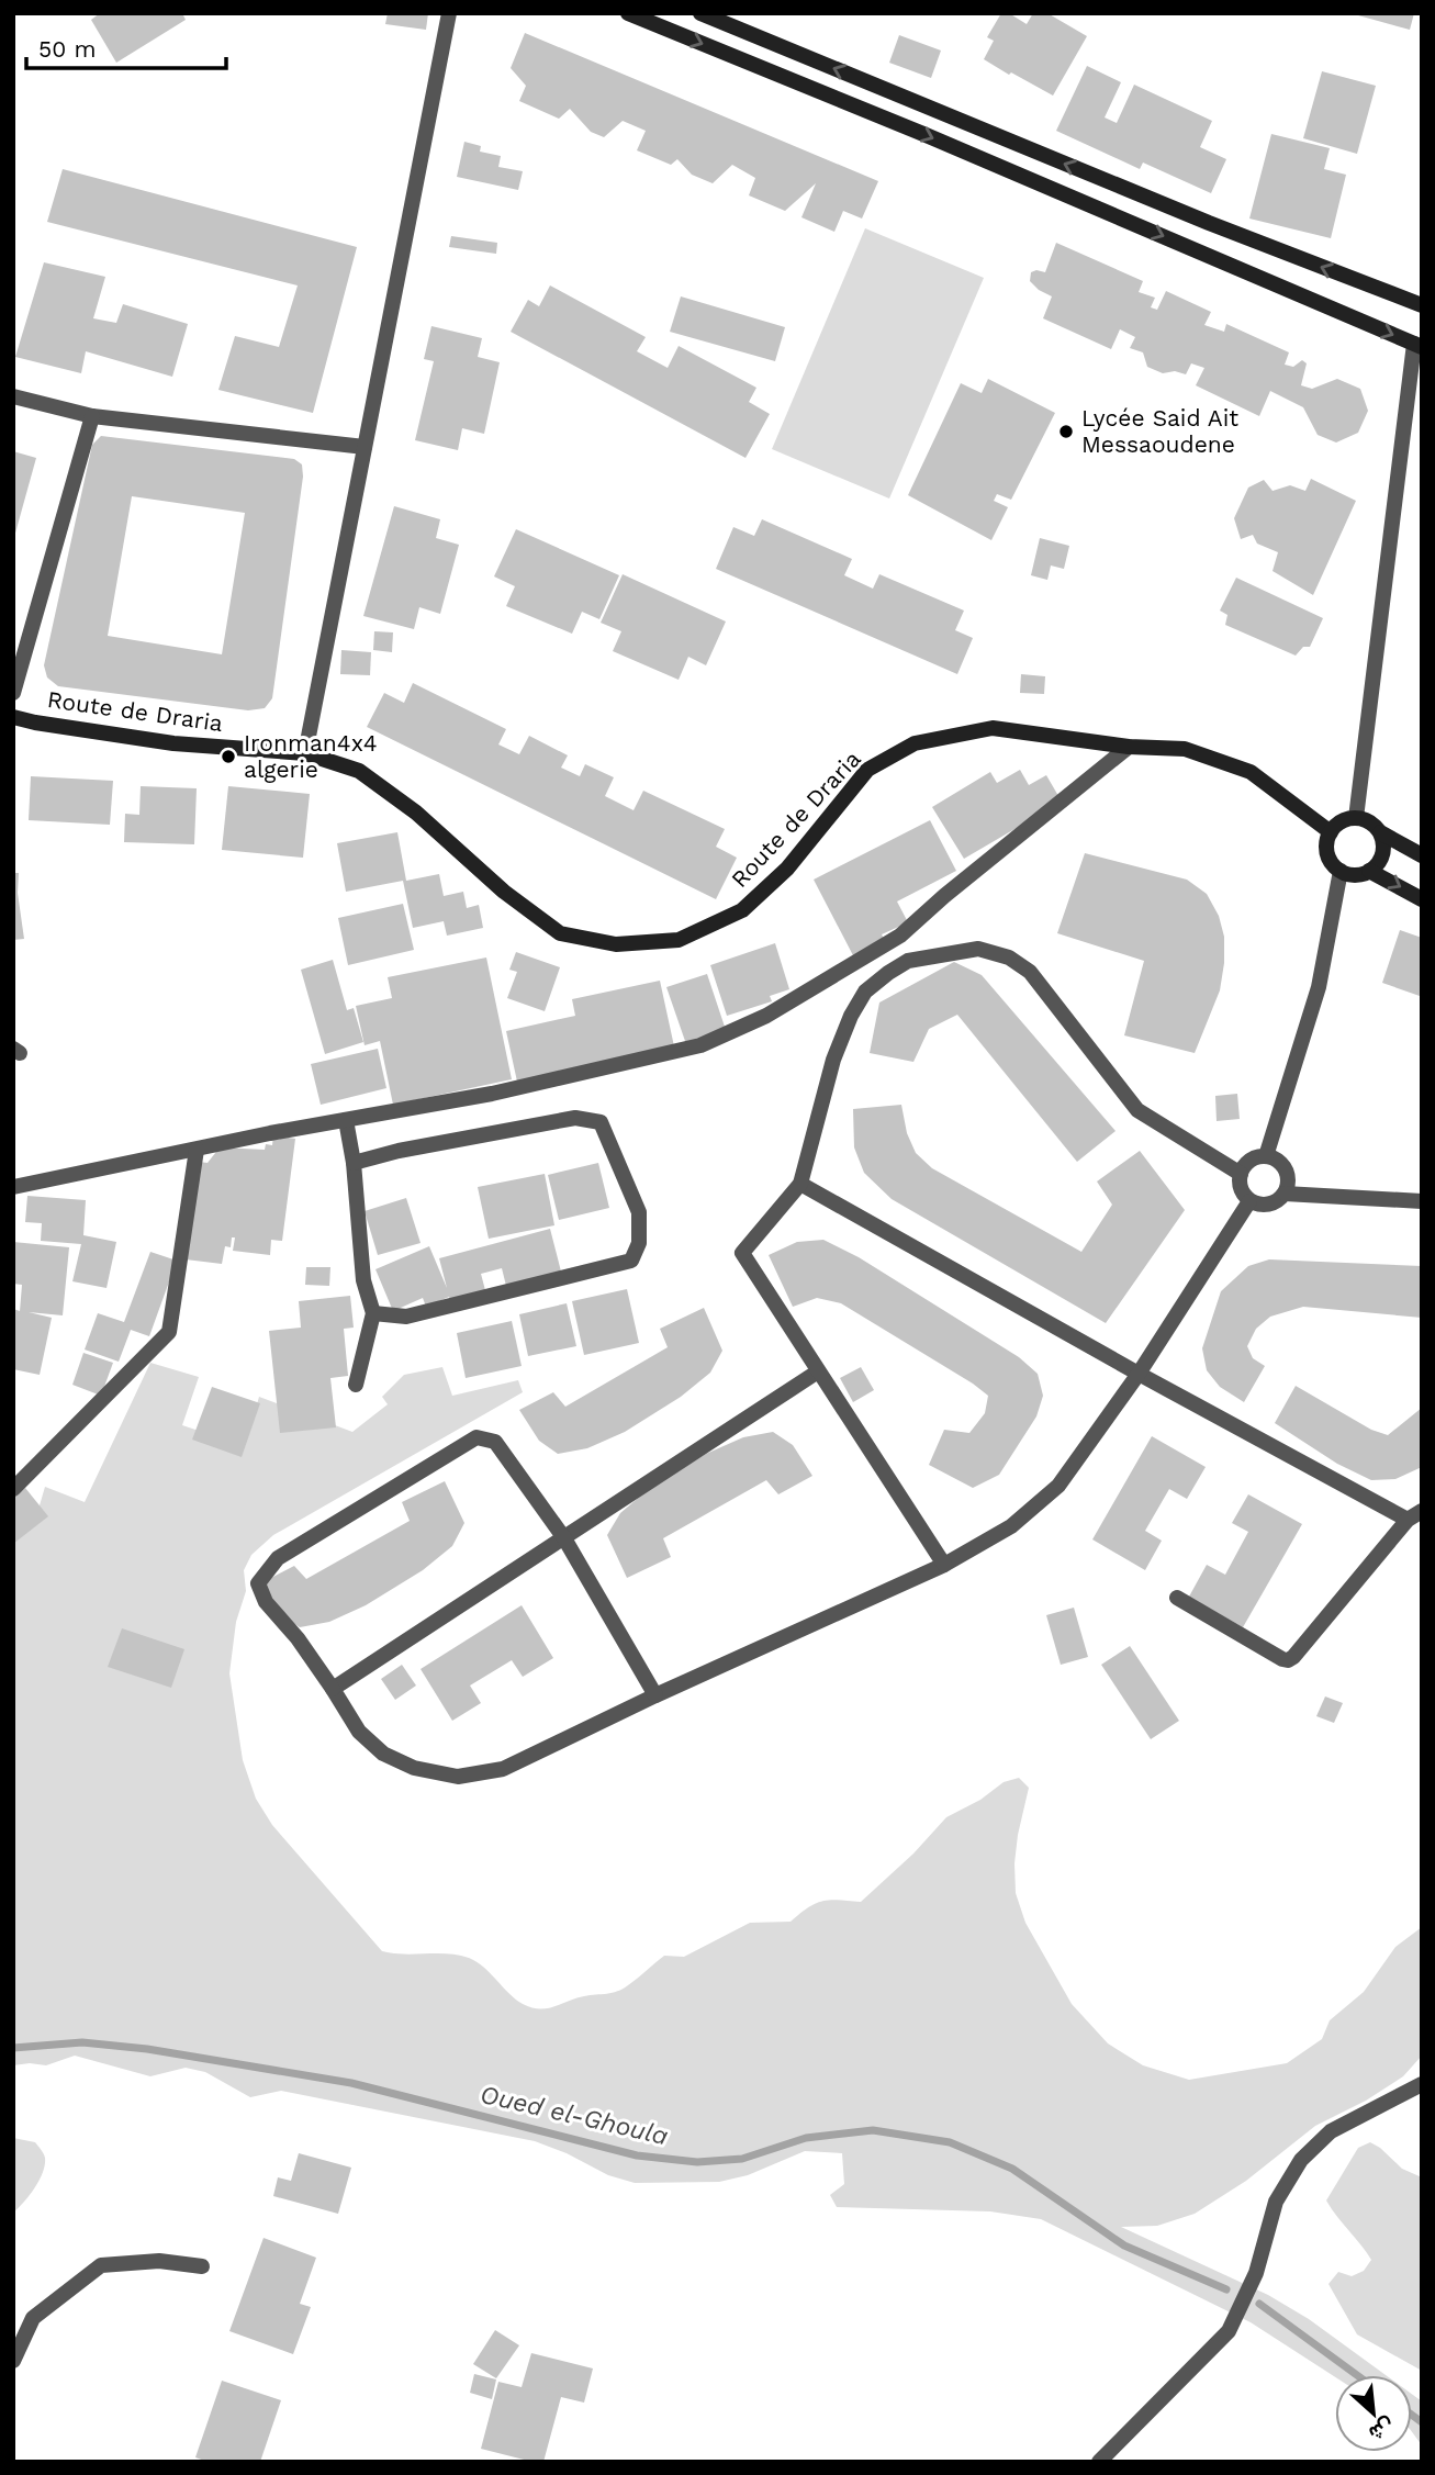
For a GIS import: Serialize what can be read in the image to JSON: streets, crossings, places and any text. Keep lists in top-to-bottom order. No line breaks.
{"streets":{"main road":["Route de Draria"]},"water":["Oued el-Ghoula"],"places":["Lycée Said Ait Messaoudene","Ironman4x4 algerie"],"scale_bar":"50 m","north":"bottom right"}
